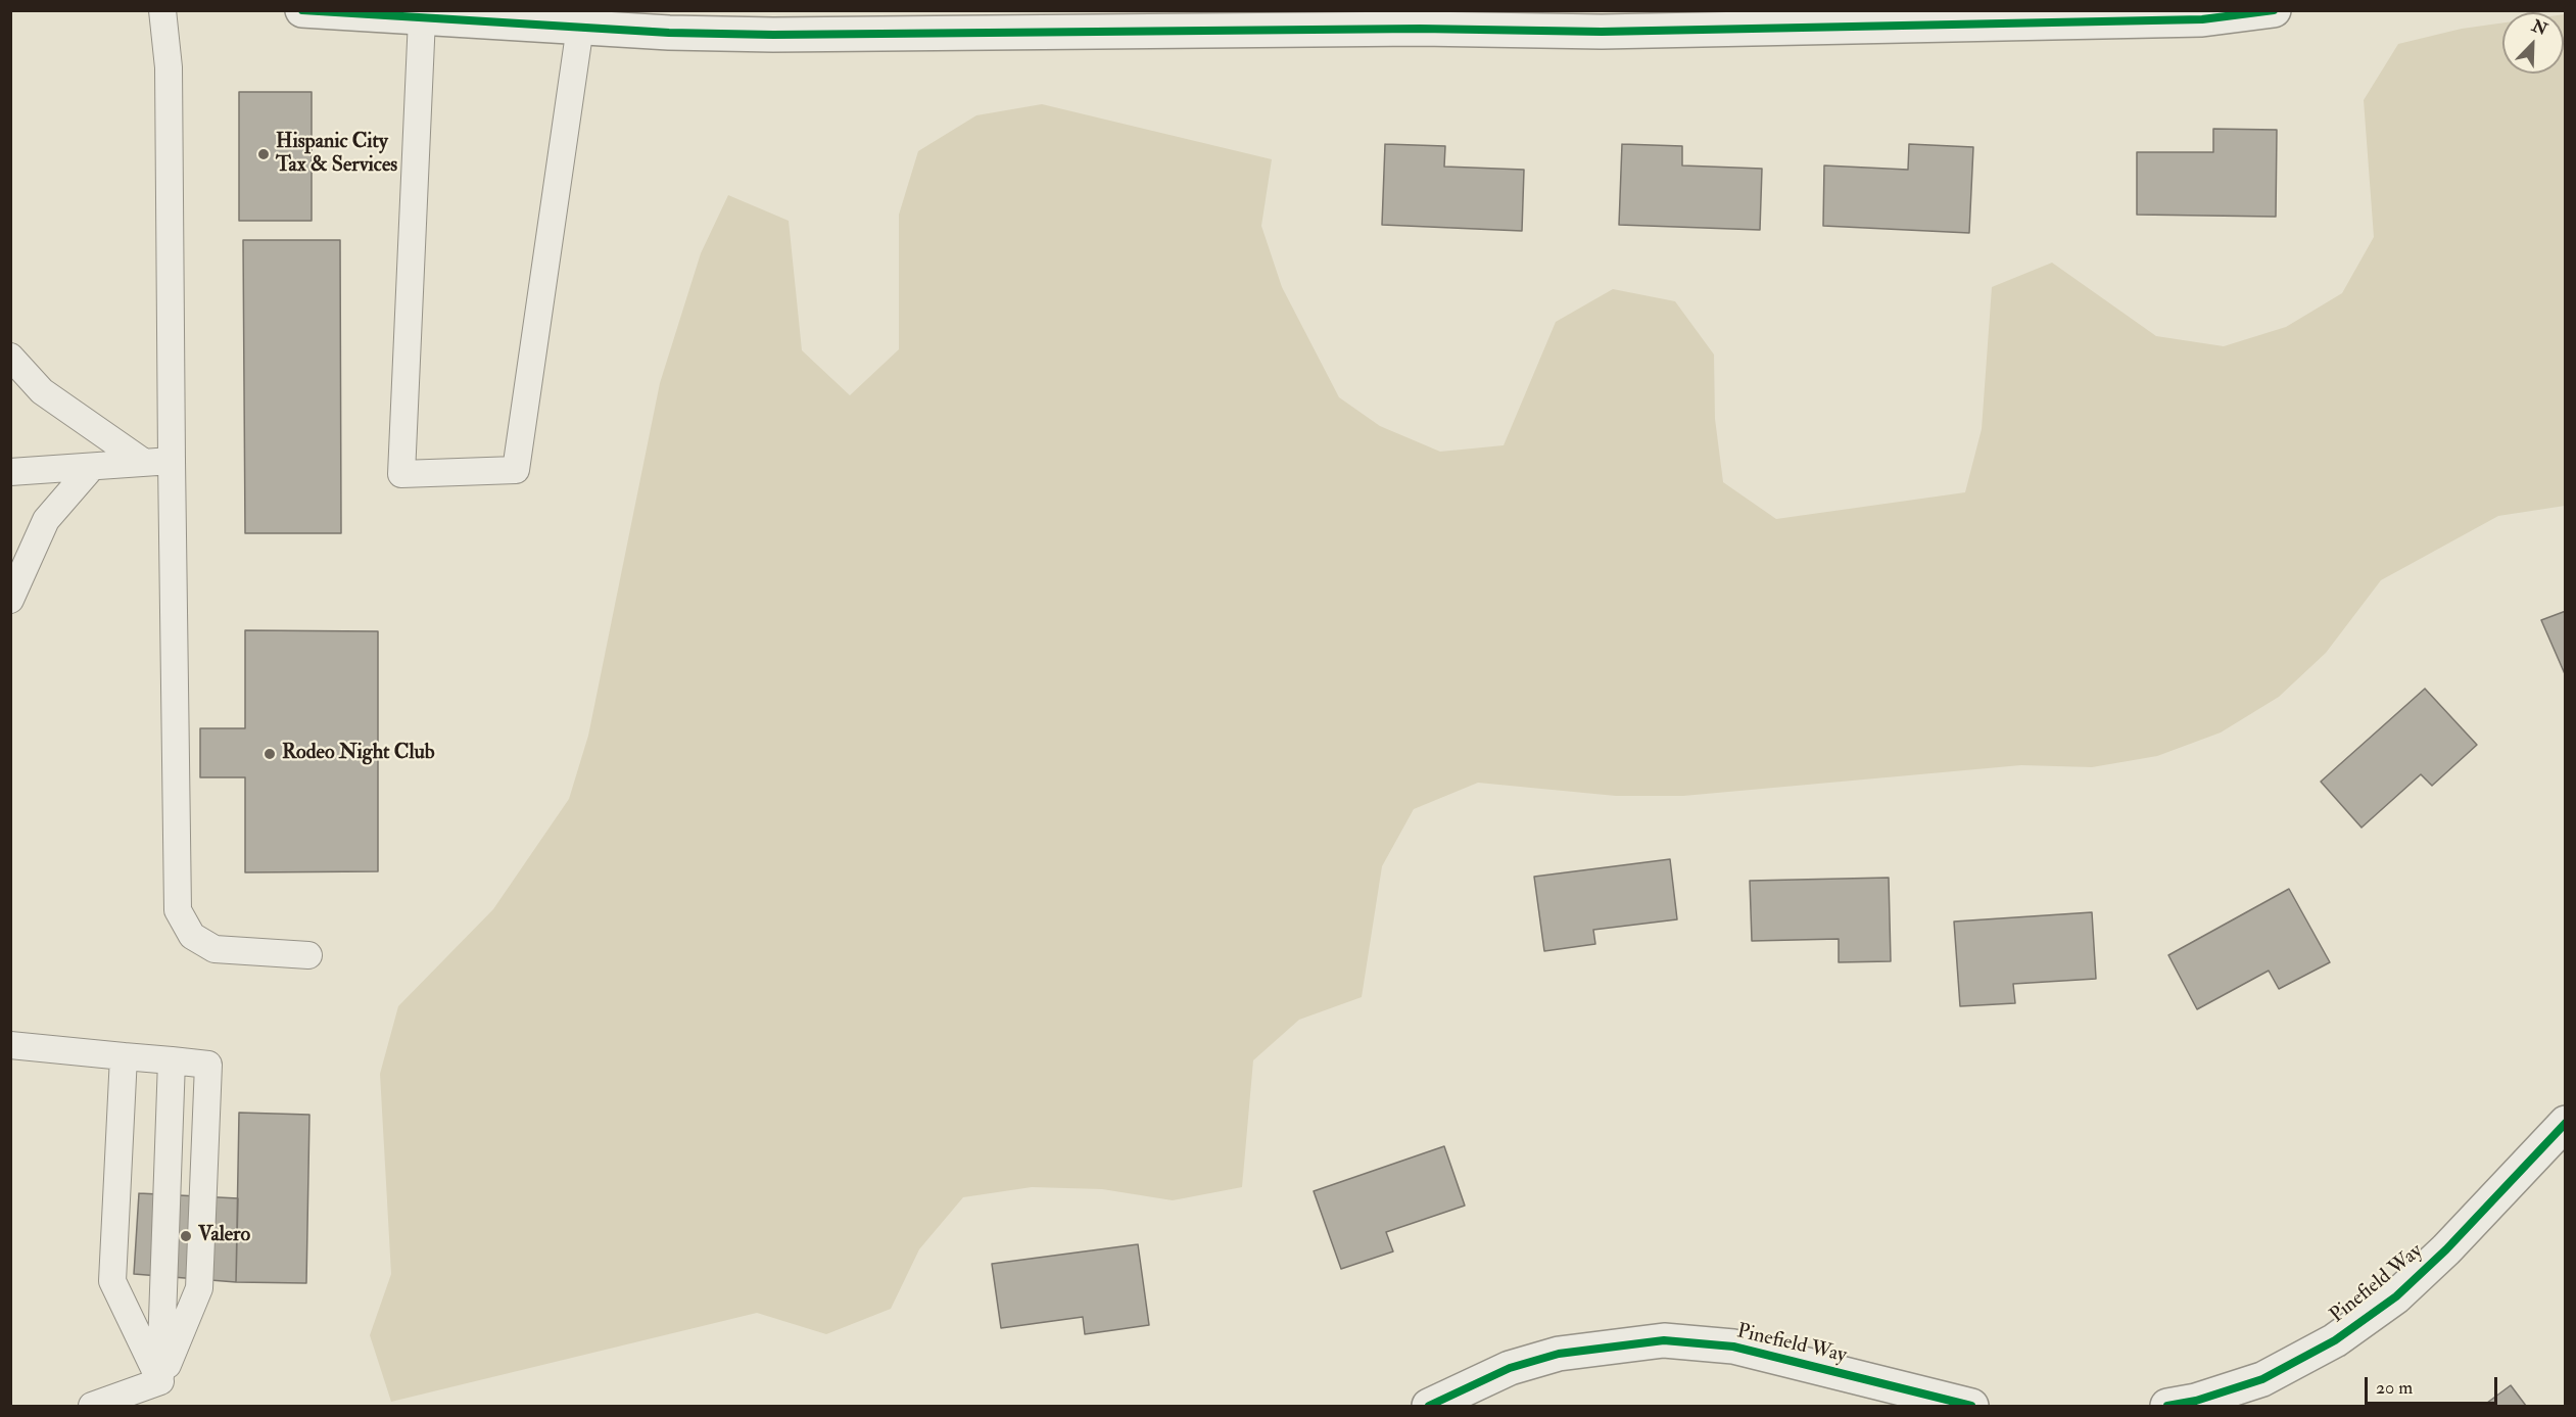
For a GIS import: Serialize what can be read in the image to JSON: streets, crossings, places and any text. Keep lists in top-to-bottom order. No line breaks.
{"streets":{"street":["Pinefield Way"]},"places":["Hispanic City Tax & Services","Rodeo Night Club","Valero"],"scale_bar":"20 m","north":"top right"}
